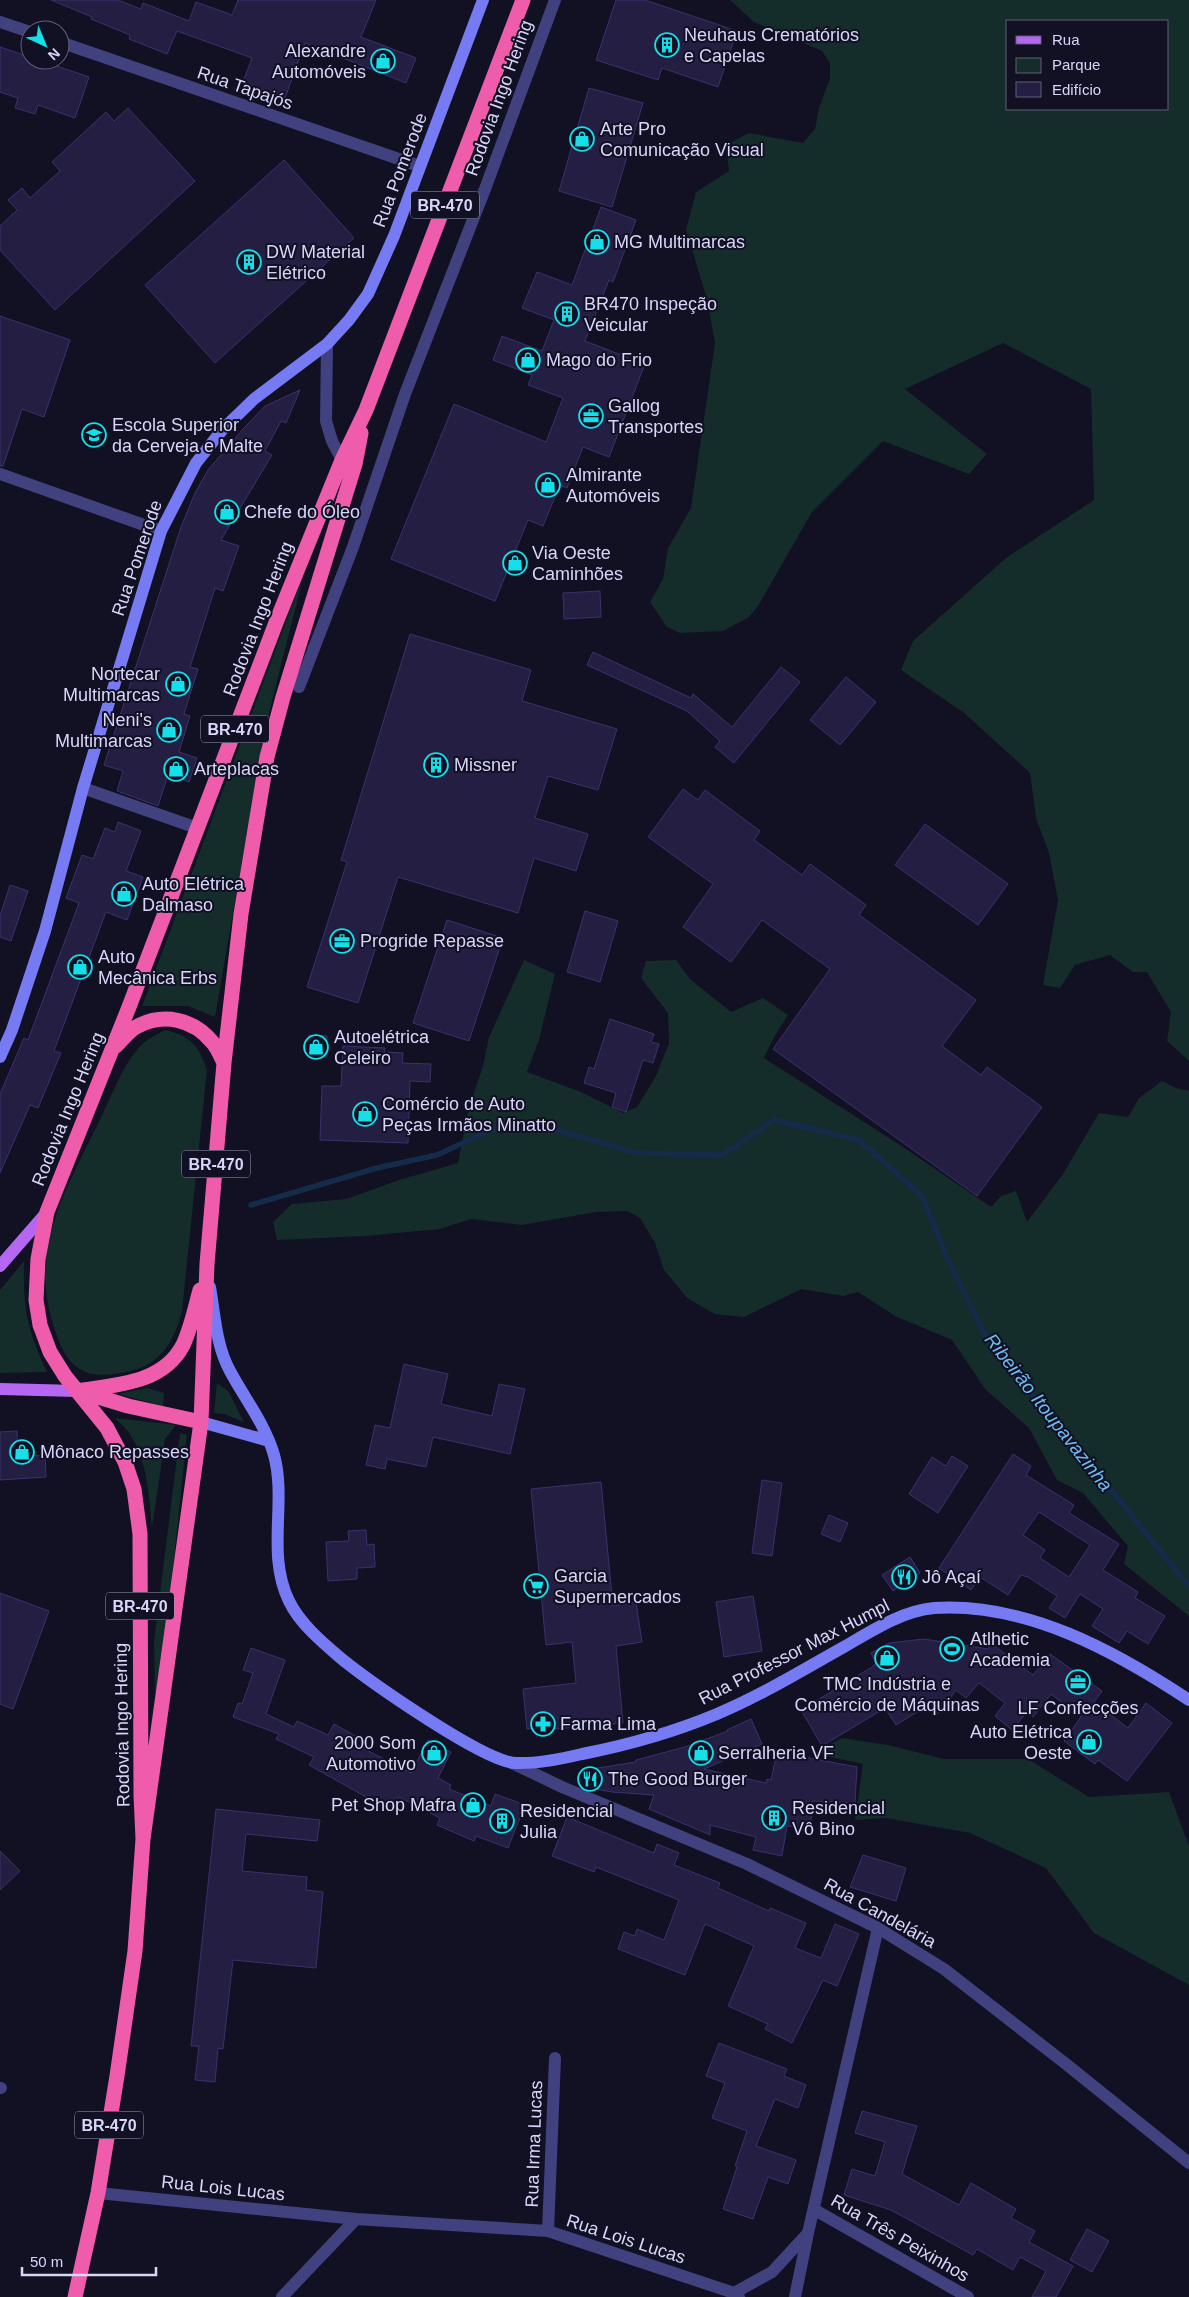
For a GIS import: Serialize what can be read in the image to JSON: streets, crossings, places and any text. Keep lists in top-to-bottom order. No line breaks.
{"streets":{"highway":["Rodovia Ingo Hering","BR-470"],"street":["Rua Tapajós","Rua Pomerode","Rua Professor Max Humpl","Rua Candelária","Rua Irma Lucas","Rua Lois Lucas","Rua Três Peixinhos"]},"crossings":[["Rua Tapajós","Rua Pomerode"],["Rodovia Ingo Hering","Rua Professor Max Humpl"],["Rodovia Ingo Hering","Rua Lois Lucas"],["Rua Professor Max Humpl","Rua Candelária"],["Rua Candelária","Rua Lois Lucas"],["Rua Irma Lucas","Rua Lois Lucas"],["Rua Lois Lucas","Rua Três Peixinhos"]],"water":["Ribeirão Itoupavazinha"],"places":{"building":["Neuhaus Crematórios e Capelas","DW Material Elétrico","BR470 Inspeção Veicular","Missner","Residencial Vô Bino","Residencial Julia"],"shop":["Alexandre Automóveis","Arte Pro Comunicação Visual","MG Multimarcas","Mago do Frio","Almirante Automóveis","Chefe do Óleo","Via Oeste Caminhões","Nortecar Multimarcas","Neni's Multimarcas","Arteplacas","Auto Elétrica Dalmaso","Auto Mecânica Erbs","Autoelétrica Celeiro","Comércio de Auto Peças Irmãos Minatto","Mônaco Repasses","TMC Indústria e Comércio de Máquinas","Auto Elétrica Oeste","2000 Som Automotivo","Serralheria VF","Pet Shop Mafra"],"office":["Gallog Transportes","Progride Repasse","LF Confecções"],"school or university":["Escola Superior da Cerveja e Malte"],"restaurant":["Jô Açaí","The Good Burger"],"supermarket":["Garcia Supermercados"],"sports":["Atlhetic Academia"],"pharmacy":["Farma Lima"]},"legend":["Rua","Parque","Edifício"],"scale_bar":"50 m","north":"bottom right"}
